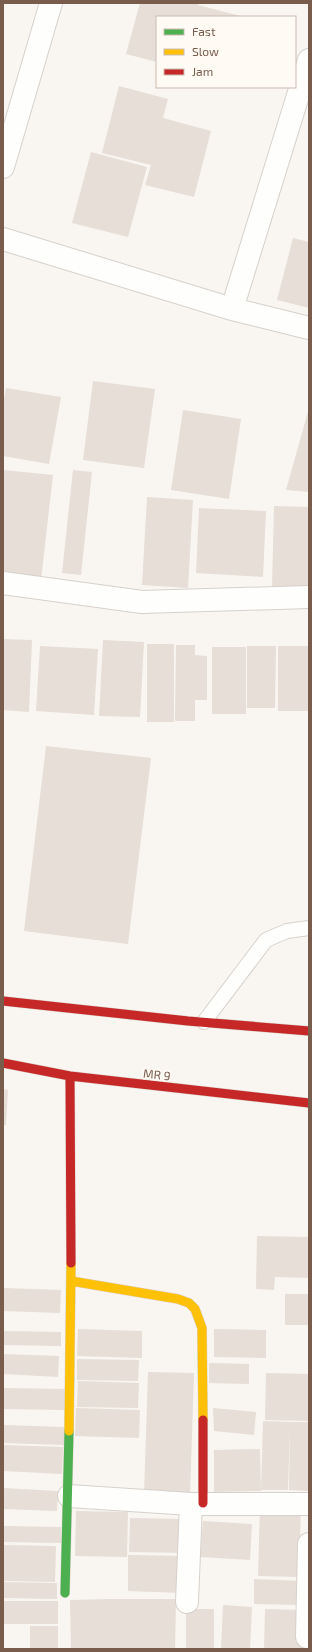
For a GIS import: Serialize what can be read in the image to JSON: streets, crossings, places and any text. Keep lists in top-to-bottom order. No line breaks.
{"streets":{"street":["MR 9"]},"legend":["Fast","Slow","Jam"]}
